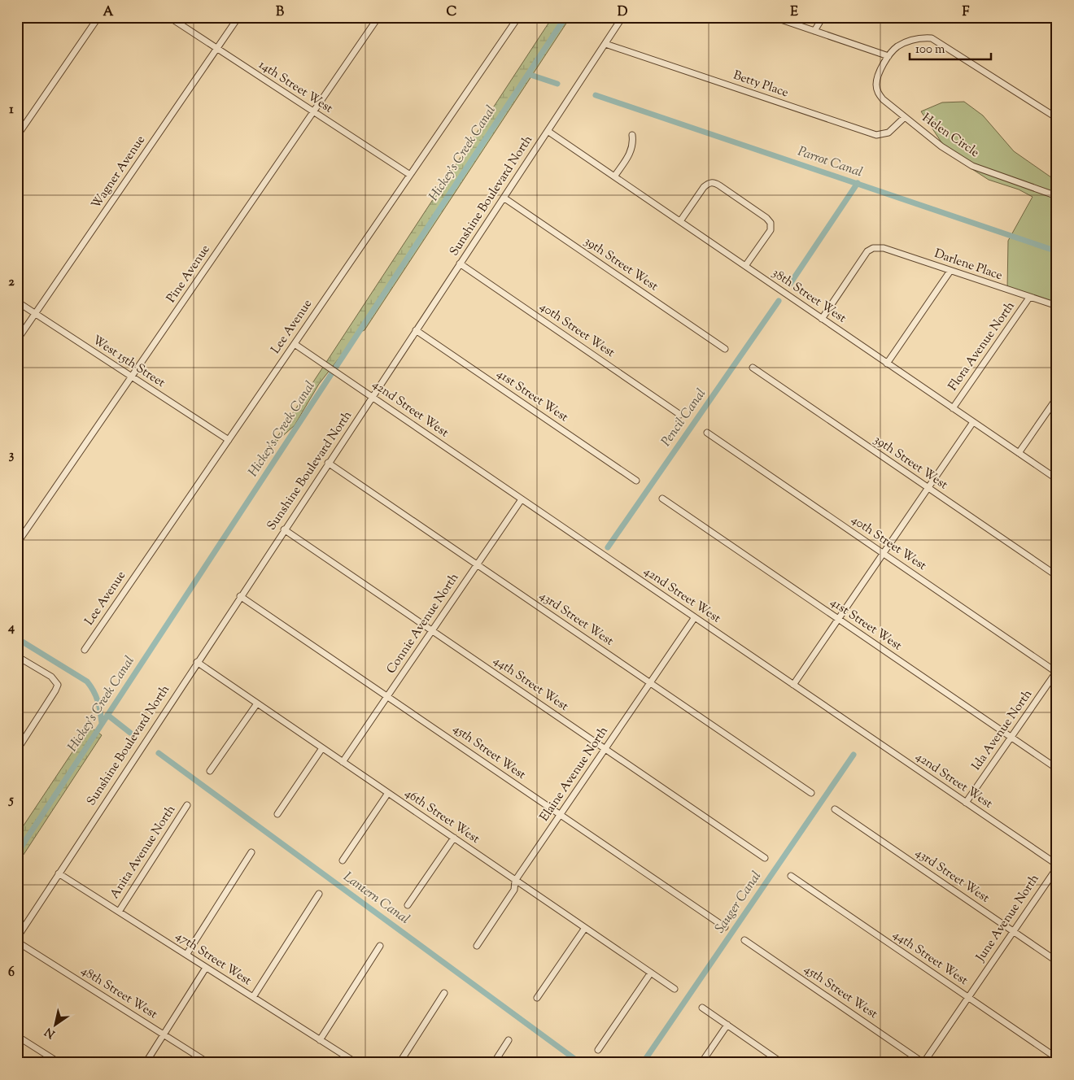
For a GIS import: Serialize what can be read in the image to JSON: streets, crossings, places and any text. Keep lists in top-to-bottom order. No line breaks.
{"streets":{"street":["Betty Place","14th Street West","Helen Circle","Wagner Avenue","Sunshine Boulevard North","39th Street West","Darlene Place","Pine Avenue","38th Street West","Lee Avenue","40th Street West","Flora Avenue North","West 15th Street","41st Street West","42nd Street West","43rd Street West","Connie Avenue North","44th Street West","Ida Avenue North","45th Street West","Elaine Avenue North","46th Street West","Anita Avenue North","June Avenue North","47th Street West","48th Street West"]},"crossings":[["Betty Place","Helen Circle"],["Betty Place","Sunshine Boulevard North"],["14th Street West","Wagner Avenue"],["14th Street West","Pine Avenue"],["14th Street West","Lee Avenue"],["Wagner Avenue","West 15th Street"],["Sunshine Boulevard North","39th Street West"],["Sunshine Boulevard North","38th Street West"],["Sunshine Boulevard North","40th Street West"],["Sunshine Boulevard North","41st Street West"],["Sunshine Boulevard North","42nd Street West"],["Sunshine Boulevard North","43rd Street West"],["Sunshine Boulevard North","44th Street West"],["Sunshine Boulevard North","45th Street West"],["Sunshine Boulevard North","46th Street West"],["Sunshine Boulevard North","47th Street West"],["Darlene Place","38th Street West"],["Darlene Place","Flora Avenue North"],["Pine Avenue","West 15th Street"],["38th Street West","Flora Avenue North"],["Lee Avenue","West 15th Street"],["Lee Avenue","42nd Street West"],["40th Street West","Ida Avenue North"],["41st Street West","Ida Avenue North"],["42nd Street West","Connie Avenue North"],["42nd Street West","Ida Avenue North"],["42nd Street West","Elaine Avenue North"],["42nd Street West","June Avenue North"],["43rd Street West","Connie Avenue North"],["43rd Street West","Elaine Avenue North"],["43rd Street West","June Avenue North"],["Connie Avenue North","44th Street West"],["Connie Avenue North","45th Street West"],["Connie Avenue North","46th Street West"],["44th Street West","Elaine Avenue North"],["44th Street West","June Avenue North"],["45th Street West","Elaine Avenue North"],["45th Street West","June Avenue North"],["Elaine Avenue North","46th Street West"],["Anita Avenue North","47th Street West"]],"water":["Hickey's Creek Canal","Parrot Canal","Pencil Canal","Lantern Canal","Sauger Canal"],"scale_bar":"100 m","north":"bottom left","grid":{"columns":["A","B","C","D","E","F"],"rows":["1","2","3","4","5","6"]}}
